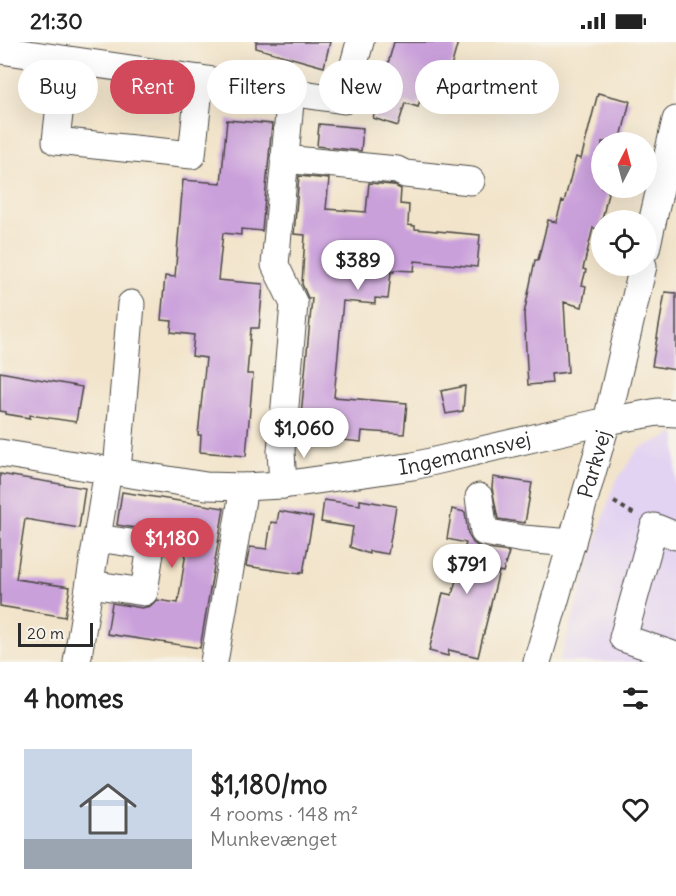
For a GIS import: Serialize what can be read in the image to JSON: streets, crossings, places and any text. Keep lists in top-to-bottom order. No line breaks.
{"streets":{"street":["Ingemannsvej","Parkvej"]},"crossings":[["Ingemannsvej","Parkvej"]],"scale_bar":"20 m","north":"top","page":{"status":"21:30","chip":["Buy","Rent","Filters","New","Apartment"],"price":["$389","$1,060","$1,180","$791"],"scale":"20 m","heading":"4 homes","list":[{"name":"$1,180/mo","note":"4 rooms · 148 m² · Munkevænget"}]}}
